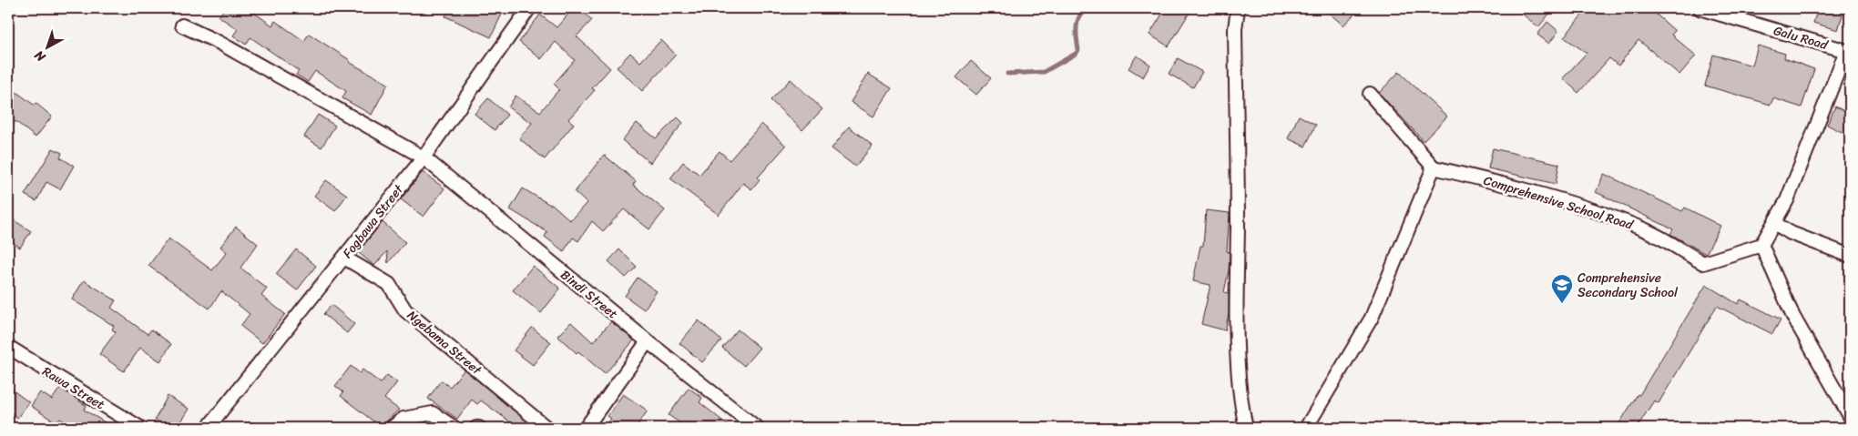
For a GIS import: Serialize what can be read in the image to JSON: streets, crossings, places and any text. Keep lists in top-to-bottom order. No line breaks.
{"streets":{"street":["Galu Road","Comprehensive School Road","Fogbawa Street","Bindi Street","Ngebama Street","Rawa Street"]},"crossings":[["Fogbawa Street","Bindi Street"],["Fogbawa Street","Ngebama Street"]],"places":{"school or university":["Comprehensive Secondary School"]},"north":"bottom left"}
